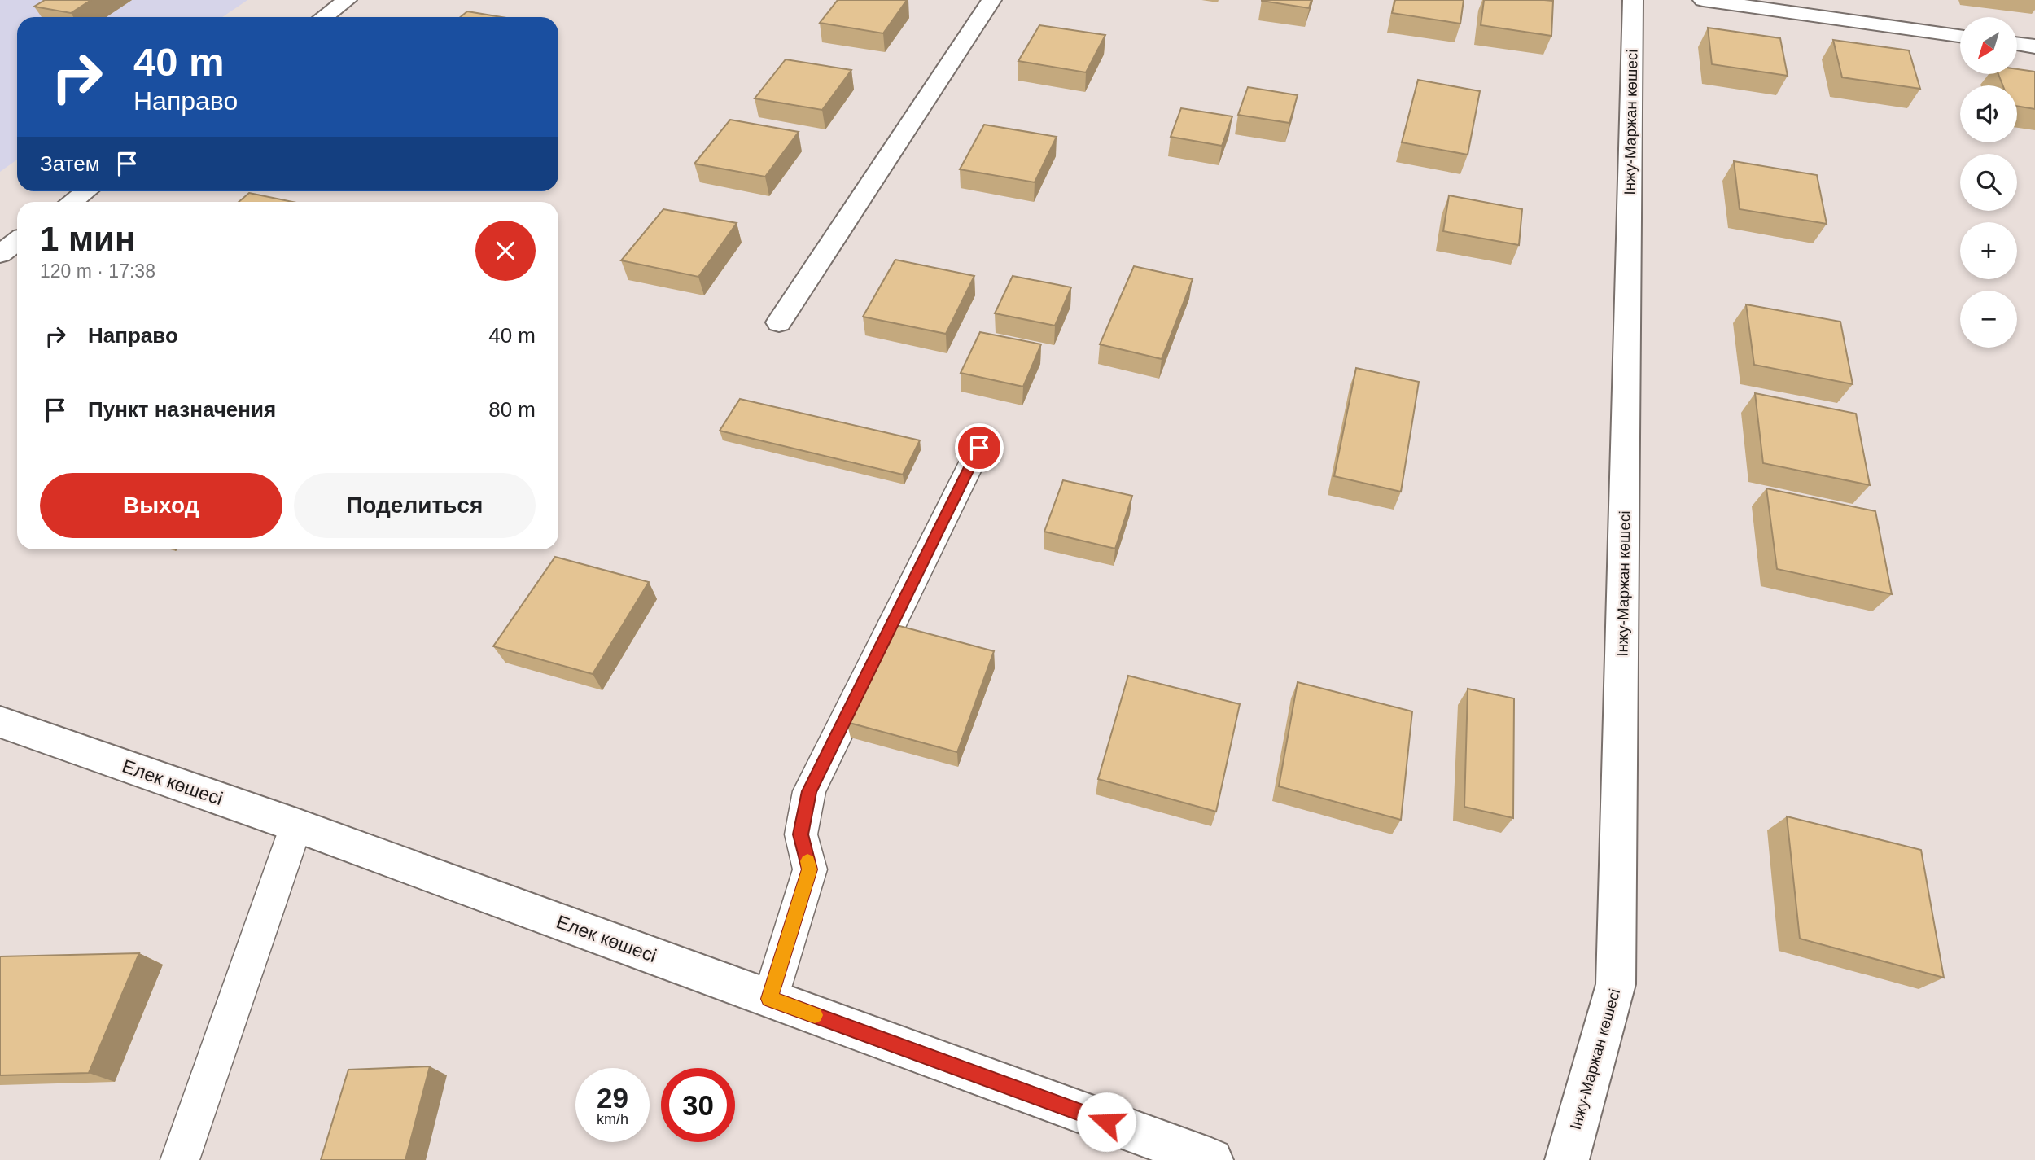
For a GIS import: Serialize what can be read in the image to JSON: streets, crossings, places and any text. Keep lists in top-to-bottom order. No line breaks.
{"streets":{"street":["Інжу-Маржан көшесі","Елек көшесі"]},"north":"bottom left","page":{"map_buttons":["+","−"],"turn":["40 m","Направо"],"then":"Затем","heading":["1 мин","120 m · 17:38"],"list":[{"name":"Направо","value":"40 m"},{"name":"Пункт назначения","value":"80 m"}],"buttons":["Выход","Поделиться"],"speed":"29 km/h","limit":"30"}}
